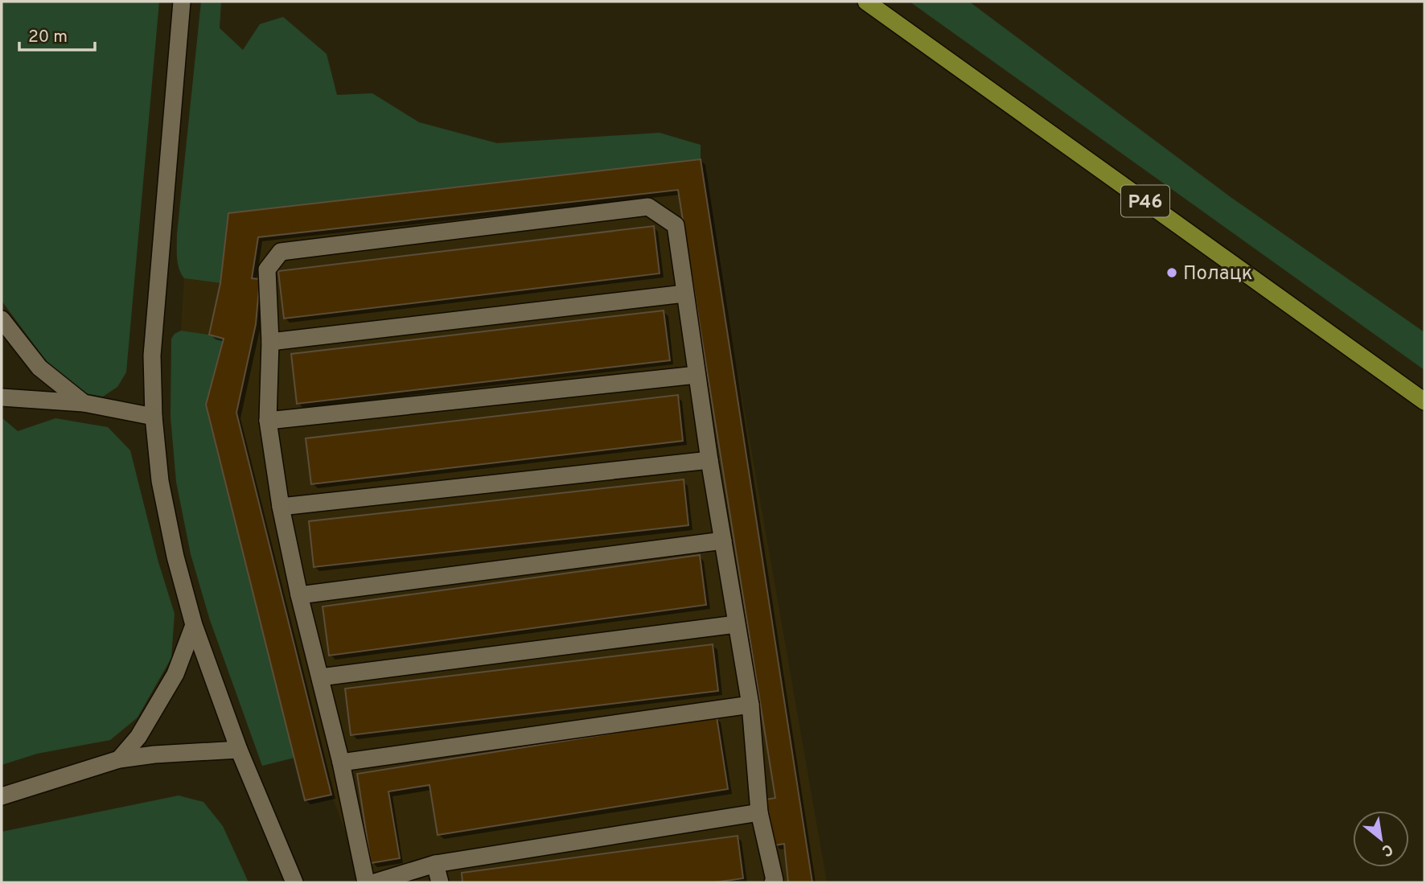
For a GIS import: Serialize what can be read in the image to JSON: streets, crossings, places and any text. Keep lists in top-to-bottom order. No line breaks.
{"streets":{"main road":["Р46"]},"places":["Полацк"],"scale_bar":"20 m","north":"bottom right"}
